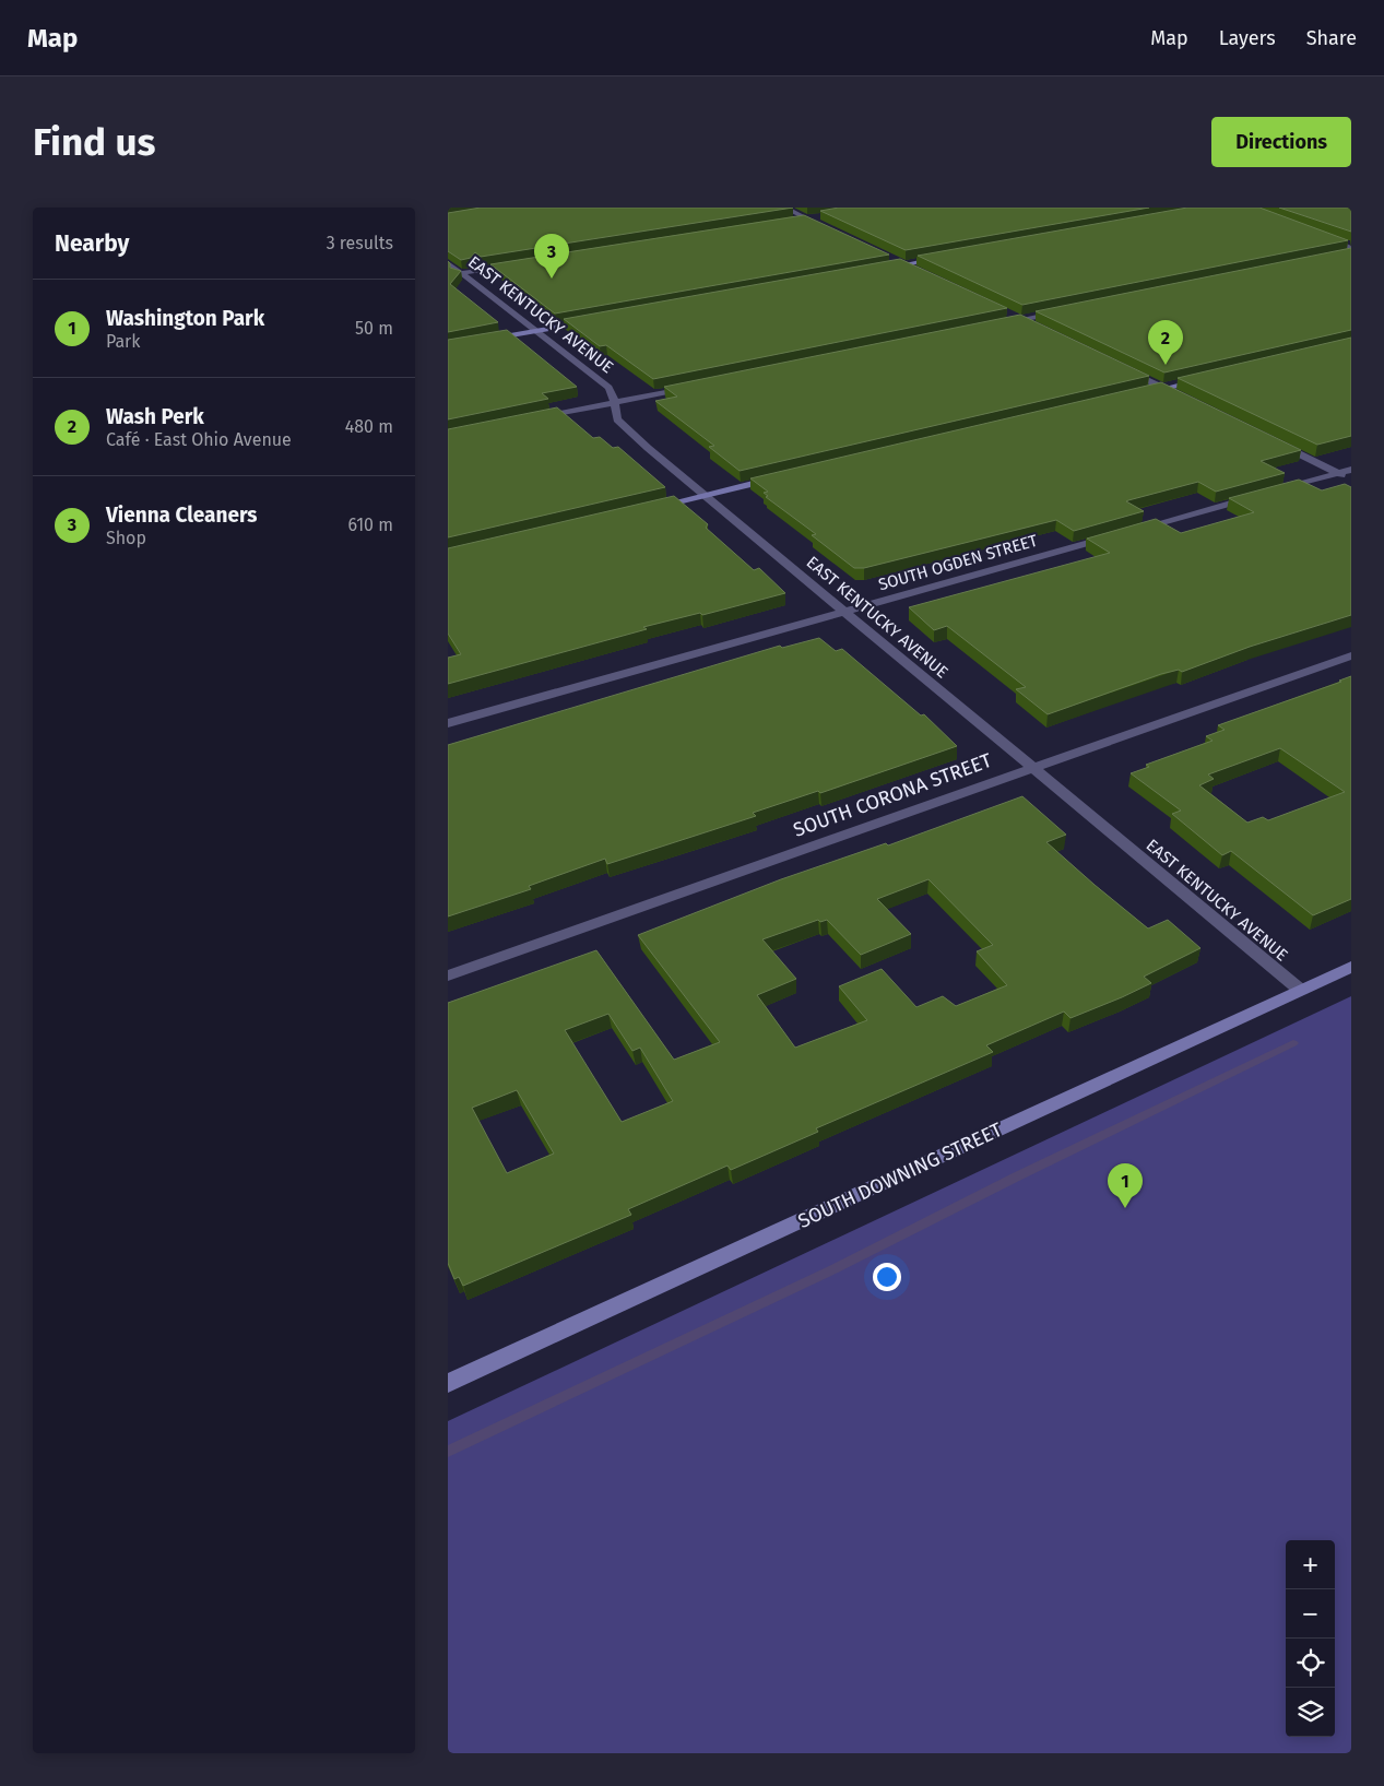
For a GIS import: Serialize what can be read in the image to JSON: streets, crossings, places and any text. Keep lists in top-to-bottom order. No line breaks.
{"streets":{"main road":["SOUTH DOWNING STREET"],"street":["EAST KENTUCKY AVENUE","SOUTH OGDEN STREET","SOUTH CORONA STREET"]},"crossings":[["EAST KENTUCKY AVENUE","SOUTH OGDEN STREET"],["EAST KENTUCKY AVENUE","SOUTH CORONA STREET"],["EAST KENTUCKY AVENUE","SOUTH DOWNING STREET"]],"page":{"header":"Map","nav":["Map","Layers","Share"],"buttons":"Directions","title":"Find us","heading":["Nearby","3 results"],"pins":["3","2","1"],"list":[{"mark":"1","name":"Washington Park","note":"Park","value":"50 m"},{"mark":"2","name":"Wash Perk","note":"Café · East Ohio Avenue","value":"480 m"},{"mark":"3","name":"Vienna Cleaners","note":"Shop","value":"610 m"}],"map_buttons":["+","−"]}}
